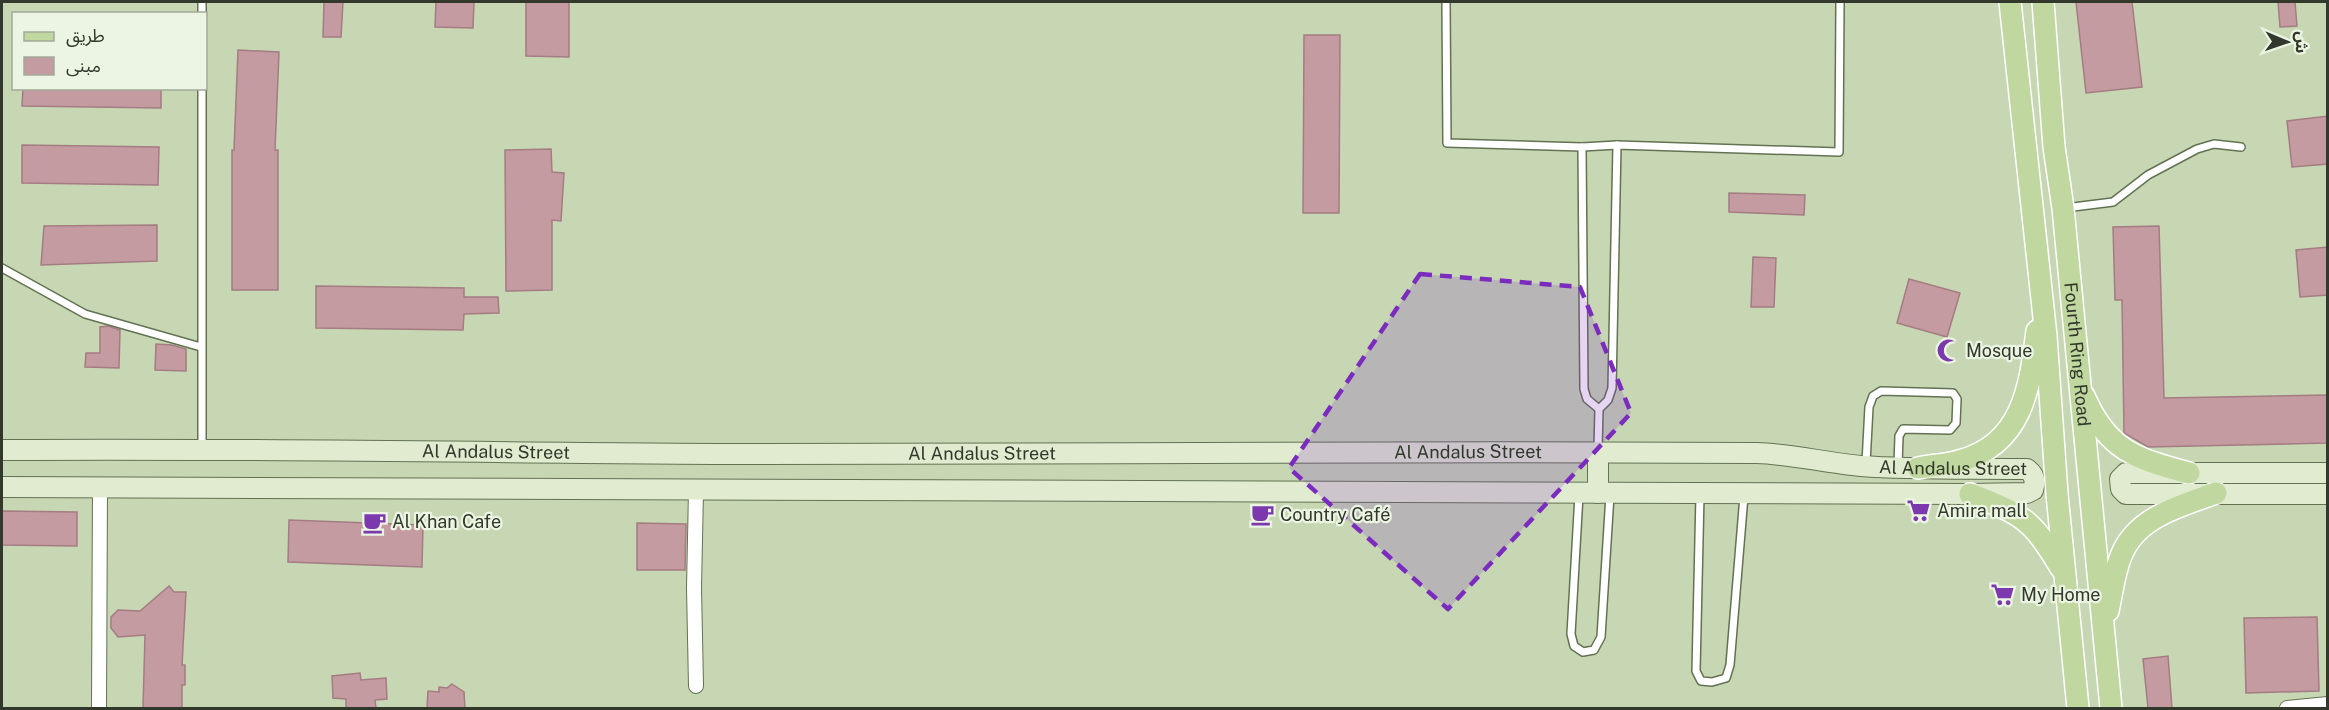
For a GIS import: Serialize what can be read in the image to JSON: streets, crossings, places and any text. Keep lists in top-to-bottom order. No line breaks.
{"streets":{"main road":["Fourth Ring Road","Al Andalus Street"]},"places":{"mosque":["Mosque"],"supermarket":["Amira mall","My Home"],"cafe":["Country Café","Al Khan Cafe"]},"legend":["طريق","مبنى"],"north":"right"}
